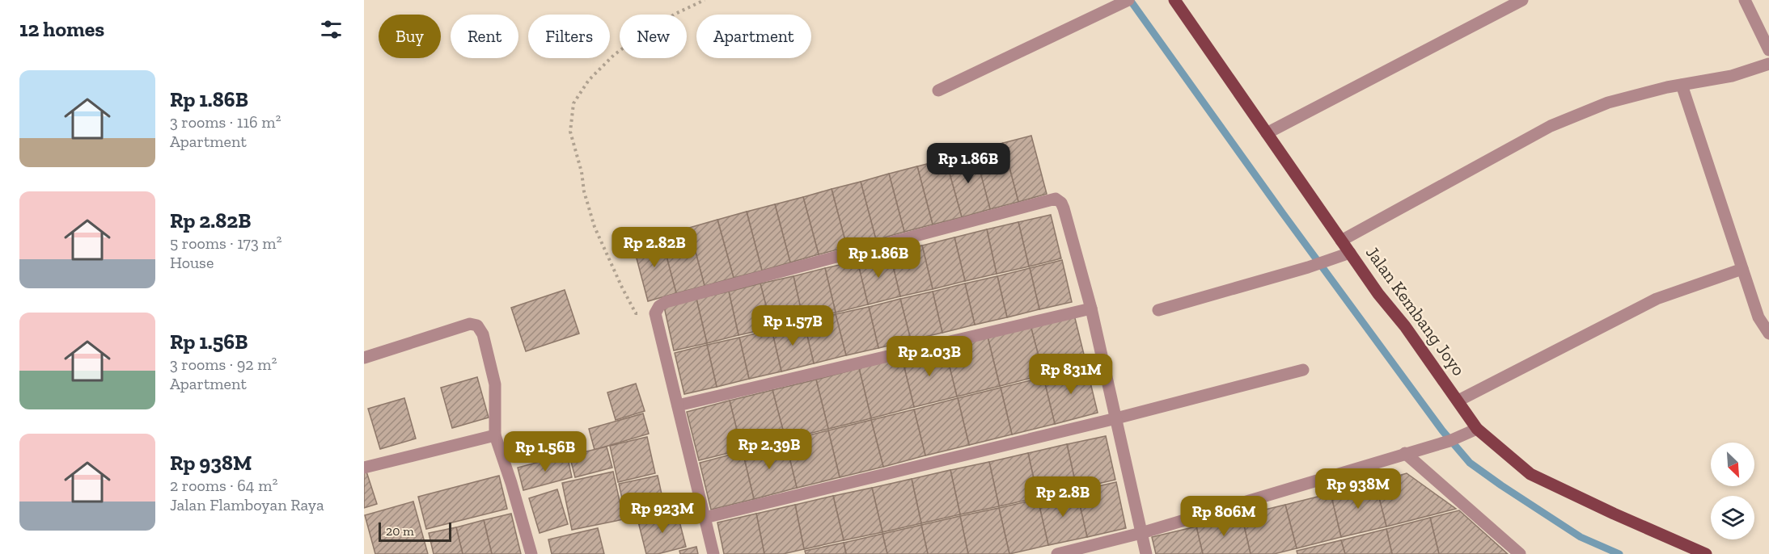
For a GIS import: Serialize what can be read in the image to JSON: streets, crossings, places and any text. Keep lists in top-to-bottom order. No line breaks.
{"streets":{"main road":["Jalan Kembang Joyo"]},"scale_bar":"20 m","north":"bottom right","page":{"heading":"12 homes","chip":["Buy","Rent","Filters","New","Apartment"],"list":[{"name":"Rp 1.86B","note":"3 rooms · 116 m² · Apartment"},{"name":"Rp 2.82B","note":"5 rooms · 173 m² · House"},{"name":"Rp 1.56B","note":"3 rooms · 92 m² · Apartment"},{"name":"Rp 938M","note":"2 rooms · 64 m² · Jalan Flamboyan Raya"}],"price":["Rp 1.86B","Rp 2.82B","Rp 1.86B","Rp 1.57B","Rp 2.03B","Rp 831M","Rp 2.39B","Rp 1.56B","Rp 938M","Rp 2.8B","Rp 923M","Rp 806M"],"scale":"20 m"}}
